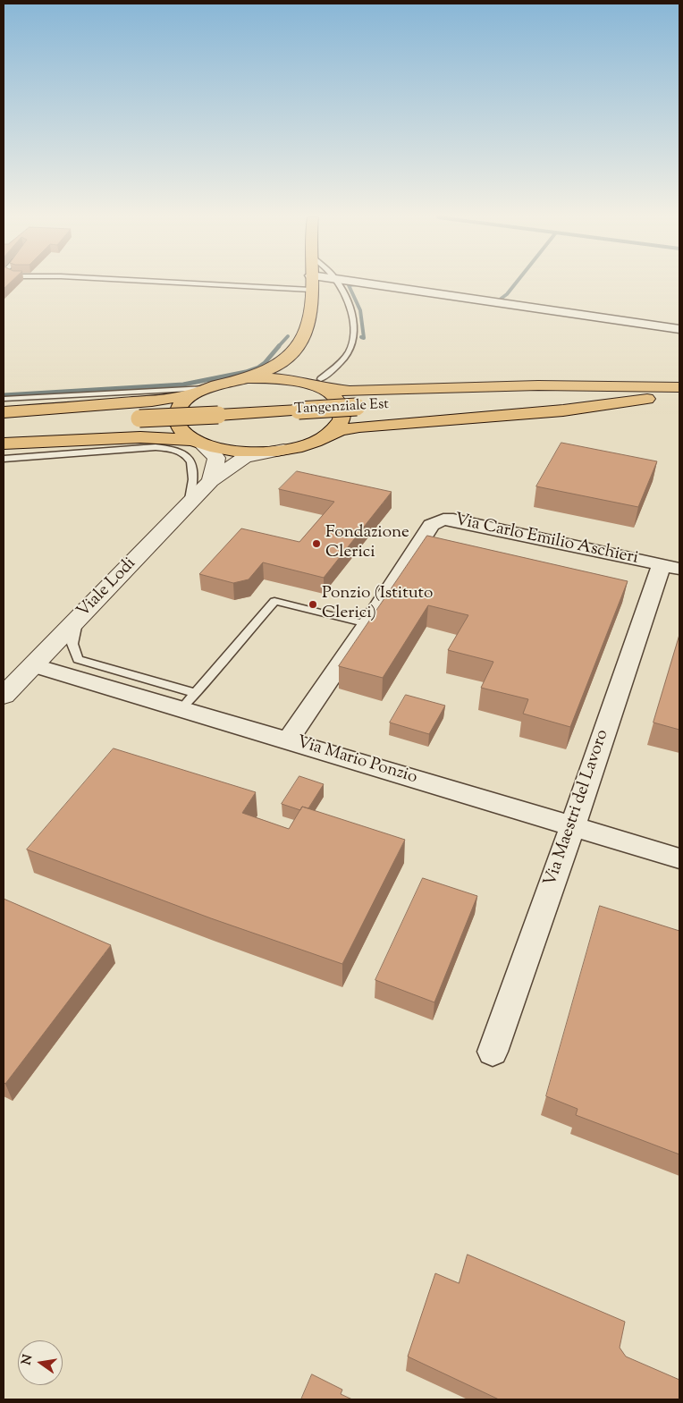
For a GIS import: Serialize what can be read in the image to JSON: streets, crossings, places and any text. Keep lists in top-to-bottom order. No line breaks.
{"streets":{"main road":["Tangenziale Est"],"street":["Via Carlo Emilio Aschieri","Viale Lodi","Via Mario Ponzio","Via Maestri del Lavoro"]},"crossings":[["Via Carlo Emilio Aschieri","Via Mario Ponzio"],["Via Carlo Emilio Aschieri","Via Maestri del Lavoro"],["Viale Lodi","Via Mario Ponzio"],["Via Mario Ponzio","Via Maestri del Lavoro"]],"places":["Fondazione Clerici","Ponzio (Istituto Clerici)"],"north":"left"}
